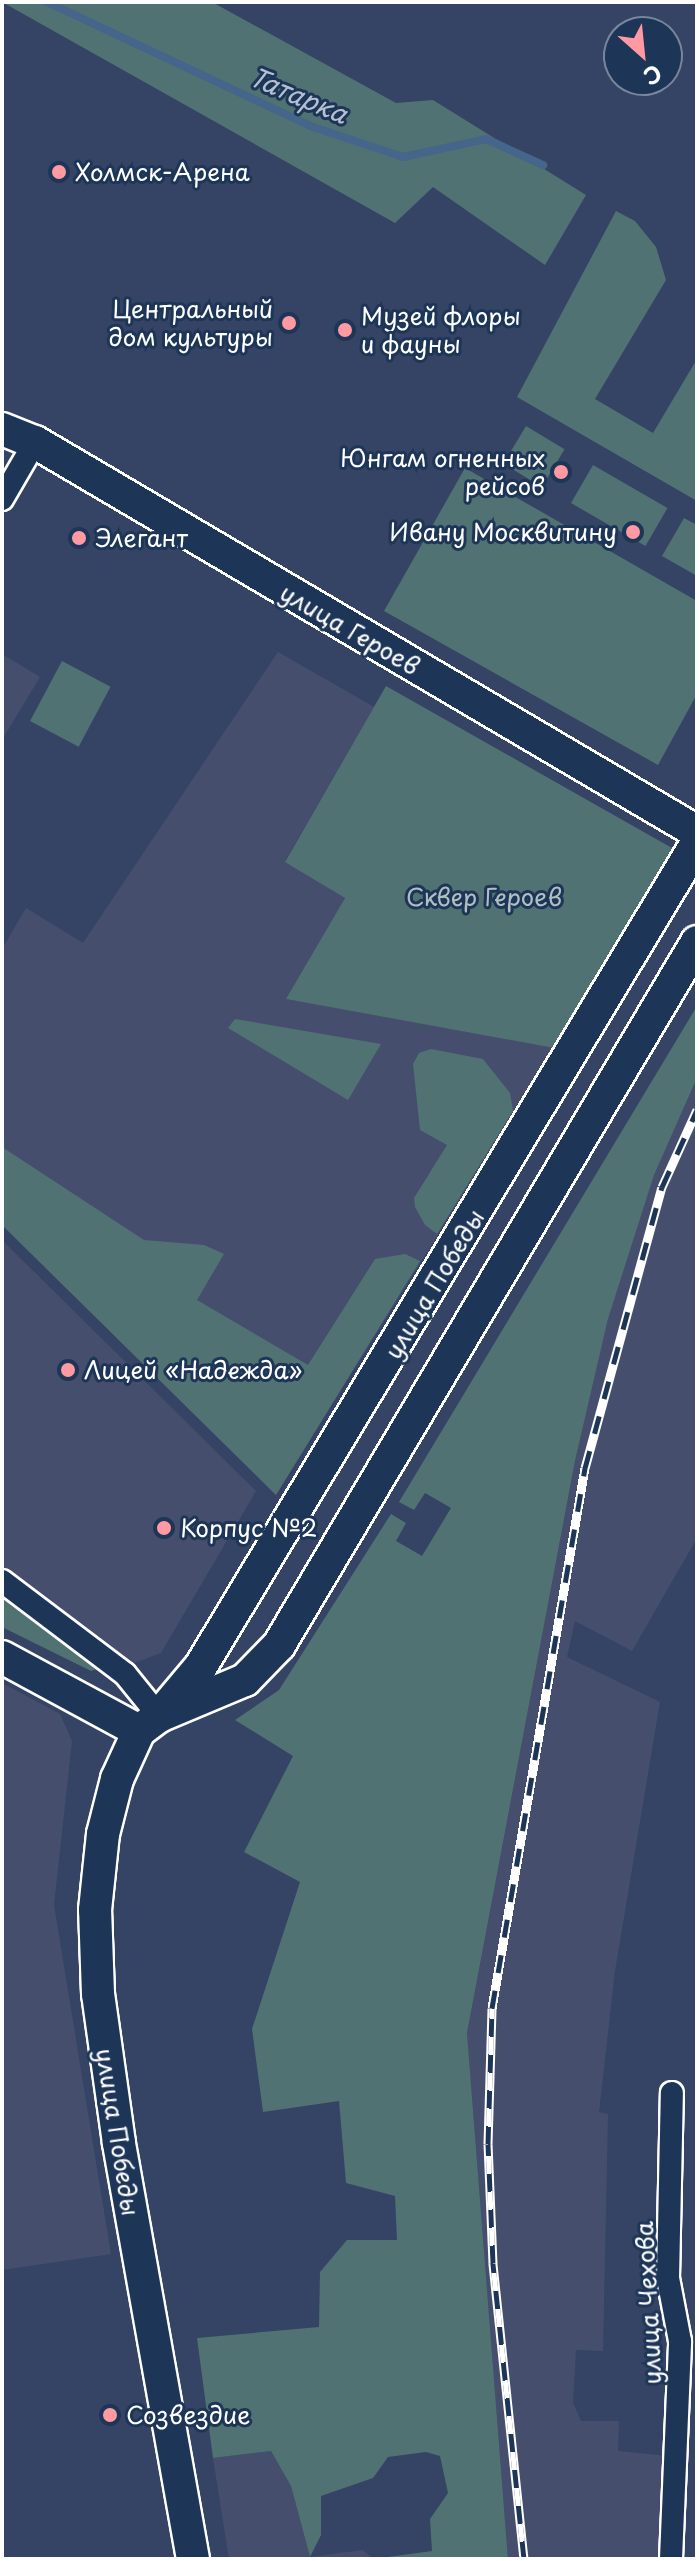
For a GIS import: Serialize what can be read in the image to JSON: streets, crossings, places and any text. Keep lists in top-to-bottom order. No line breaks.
{"streets":{"main road":["улица Героев","улица Победы"],"street":["улица Чехова"]},"water":["Татарка"],"parks":["Сквер Героев"],"places":["Холмск-Арена","Центральный дом культуры","Музей флоры и фауны","Юнгам огненных рейсов","Ивану Москвитину","Элегант","Лицей «Надежда»","Корпус №2","Созвездие"],"north":"bottom right"}
